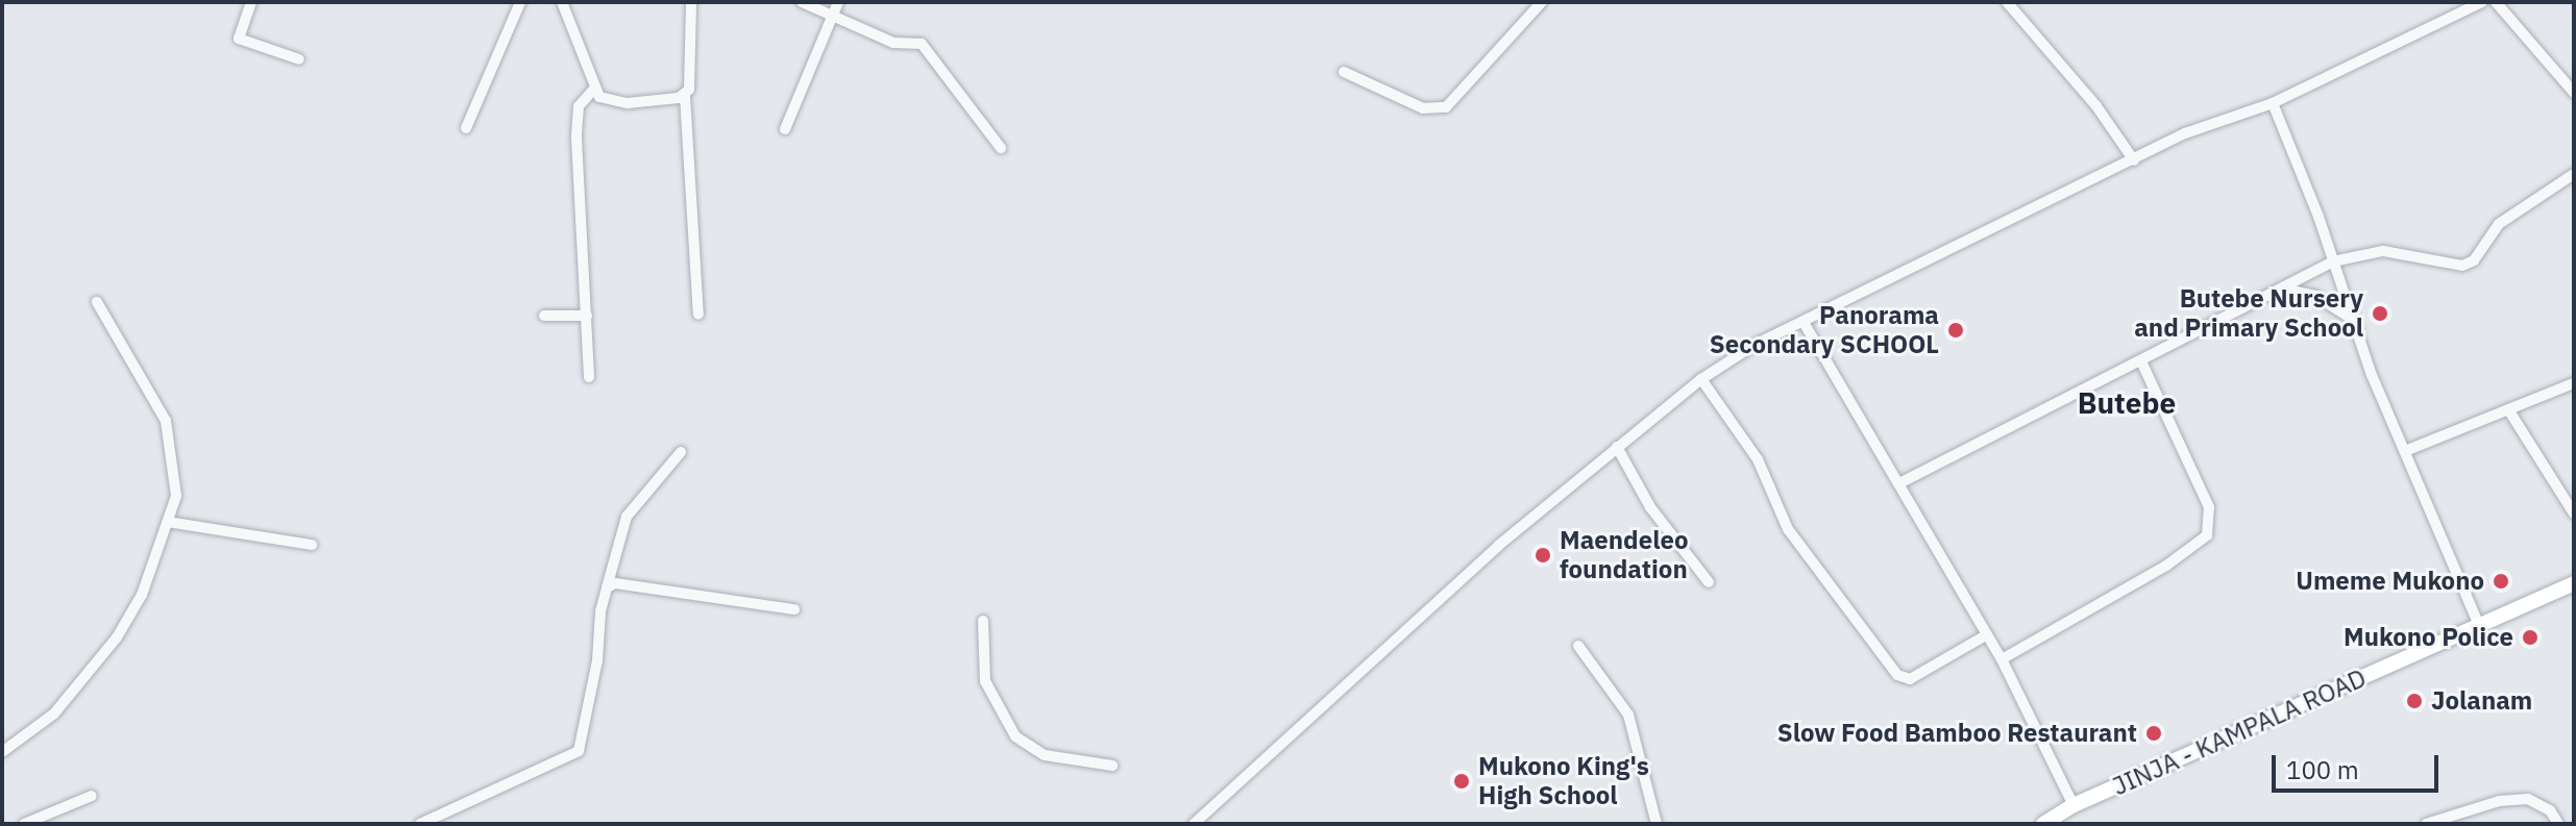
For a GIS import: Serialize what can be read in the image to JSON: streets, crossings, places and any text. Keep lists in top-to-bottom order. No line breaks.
{"streets":{"highway":["JINJA - KAMPALA ROAD"]},"districts":["Butebe"],"places":["Butebe Nursery and Primary School","Panorama Secondary SCHOOL","Maendeleo foundation","Umeme Mukono","Mukono Police","Jolanam","Slow Food Bamboo Restaurant","Mukono King's High School"],"scale_bar":"100 m"}
